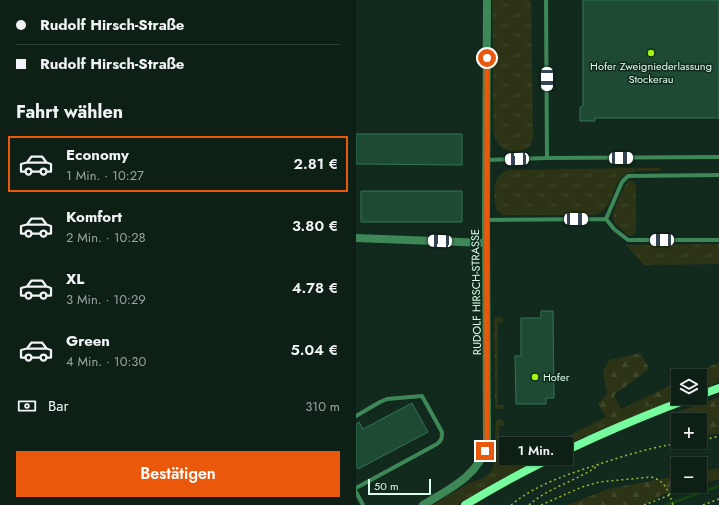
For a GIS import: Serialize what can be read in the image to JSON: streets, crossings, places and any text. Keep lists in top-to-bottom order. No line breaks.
{"streets":{"street":["RUDOLF HIRSCH-STRASSE"]},"places":["Hofer Zweigniederlassung Stockerau","Hofer"],"scale_bar":"50 m","page":{"banner":["Rudolf Hirsch-Straße","Rudolf Hirsch-Straße"],"heading":"Fahrt wählen","list":[{"name":"Economy","note":"1 Min. · 10:27","value":"2.81 €"},{"name":"Komfort","note":"2 Min. · 10:28","value":"3.80 €"},{"name":"XL","note":"3 Min. · 10:29","value":"4.78 €"},{"name":"Green","note":"4 Min. · 10:30","value":"5.04 €"}],"map_buttons":["+","−"],"pay":["Bar","310 m"],"bubble":"1 Min.","buttons":"Bestätigen","scale":"50 m"}}
